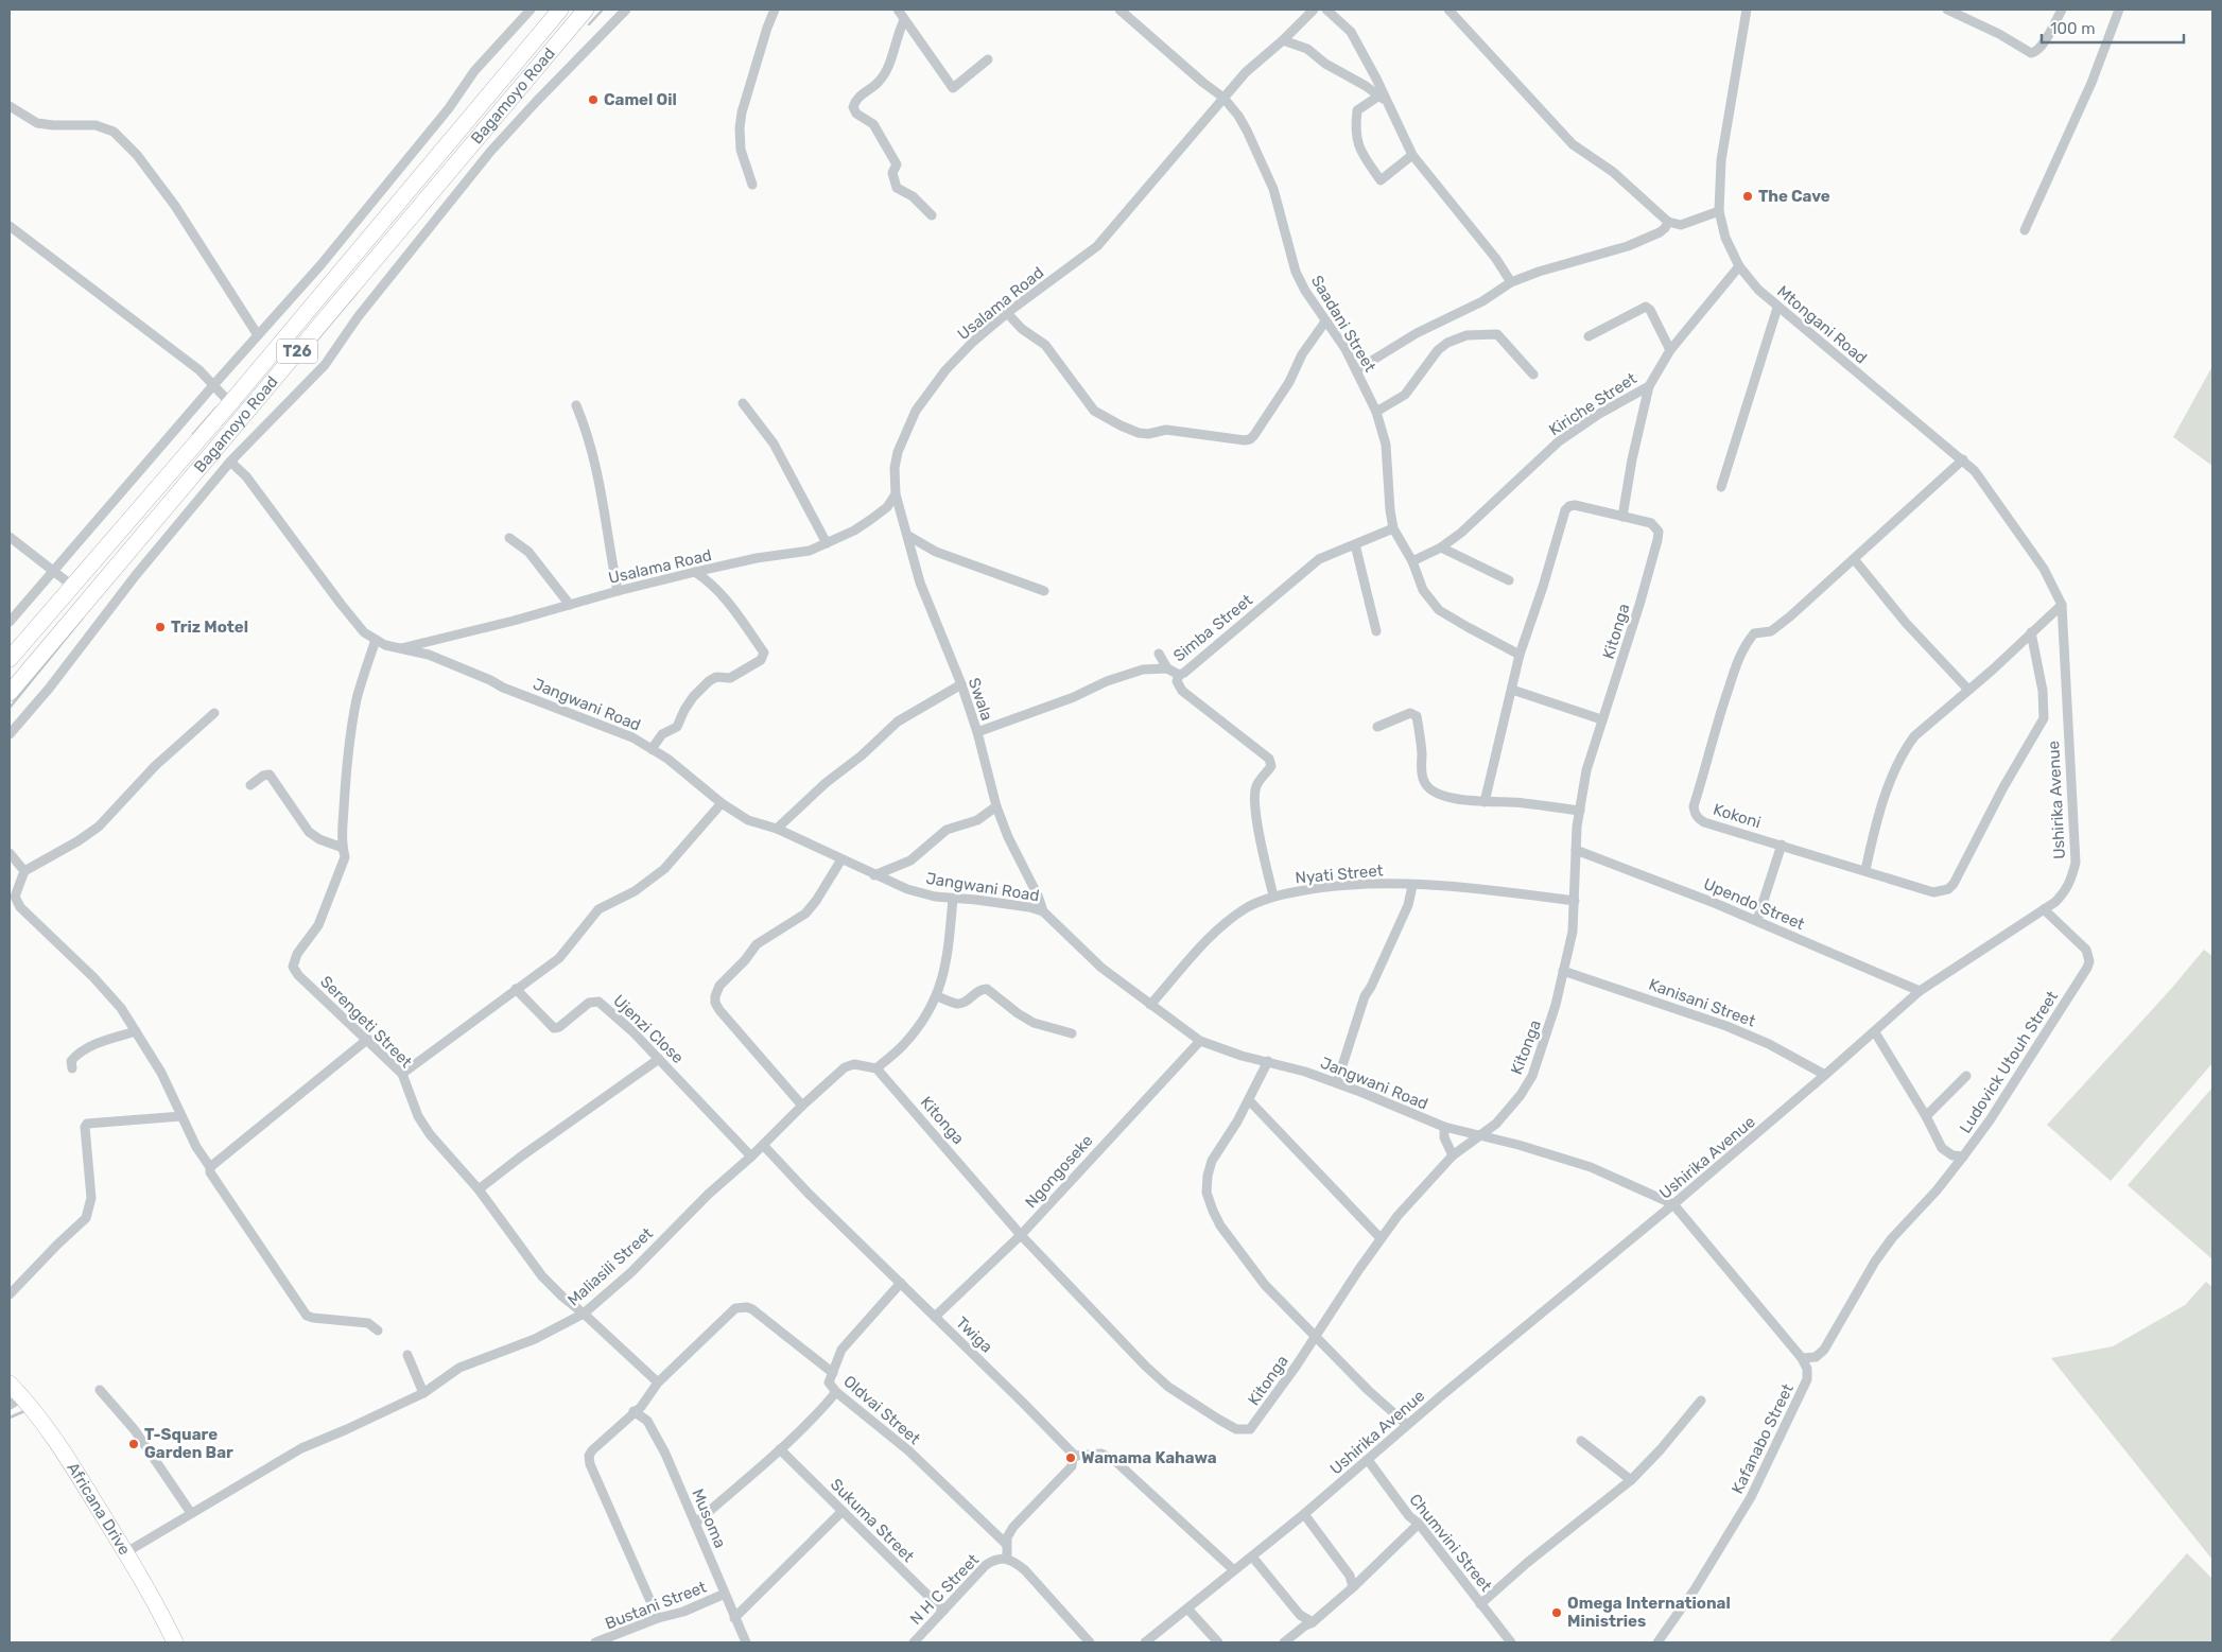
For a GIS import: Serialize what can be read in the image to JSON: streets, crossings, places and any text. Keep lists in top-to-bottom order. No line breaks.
{"streets":{"main road":["Bagamoyo Road","T26","Africana Drive"],"street":["Usalama Road","Saadani Street","Mtongani Road","Kiriche Street","Simba Street","Kitonga","Swala","Jangwani Road","Ushirika Avenue","Kokoni","Nyati Street","Upendo Street","Kanisani Street","Serengeti Street","Ujenzi Close","Ludovick Utouh Street","Ngongoseke","Maliasili Street","Twiga","Oldvai Street","Kafanabo Street","Musoma","Sukuma Street","Chumvini Street","N H C Street","Bustani Street"]},"crossings":[["Usalama Road","Saadani Street"],["Usalama Road","Swala"],["Usalama Road","Jangwani Road"],["Saadani Street","Kiriche Street"],["Saadani Street","Simba Street"],["Saadani Street","Kitonga"],["Mtongani Road","Kiriche Street"],["Mtongani Road","Ushirika Avenue"],["Mtongani Road","Kokoni"],["Simba Street","Swala"],["Kitonga","Jangwani Road"],["Kitonga","Nyati Street"],["Kitonga","Upendo Street"],["Kitonga","Kanisani Street"],["Kitonga","Ngongoseke"],["Kitonga","Maliasili Street"],["Swala","Jangwani Road"],["Jangwani Road","Ushirika Avenue"],["Jangwani Road","Nyati Street"],["Jangwani Road","Serengeti Street"],["Jangwani Road","Ngongoseke"],["Ushirika Avenue","Upendo Street"],["Ushirika Avenue","Kanisani Street"],["Ushirika Avenue","Ludovick Utouh Street"],["Ushirika Avenue","Chumvini Street"],["Serengeti Street","Maliasili Street"],["Ujenzi Close","Maliasili Street"],["Ngongoseke","Twiga"],["Maliasili Street","Twiga"],["Maliasili Street","Africana Drive"],["Twiga","Oldvai Street"],["Musoma","Bustani Street"],["Sukuma Street","N H C Street"]],"places":["Camel Oil","The Cave","Triz Motel","T-Square Garden Bar","Wamama Kahawa","Omega International Ministries"],"scale_bar":"100 m"}
